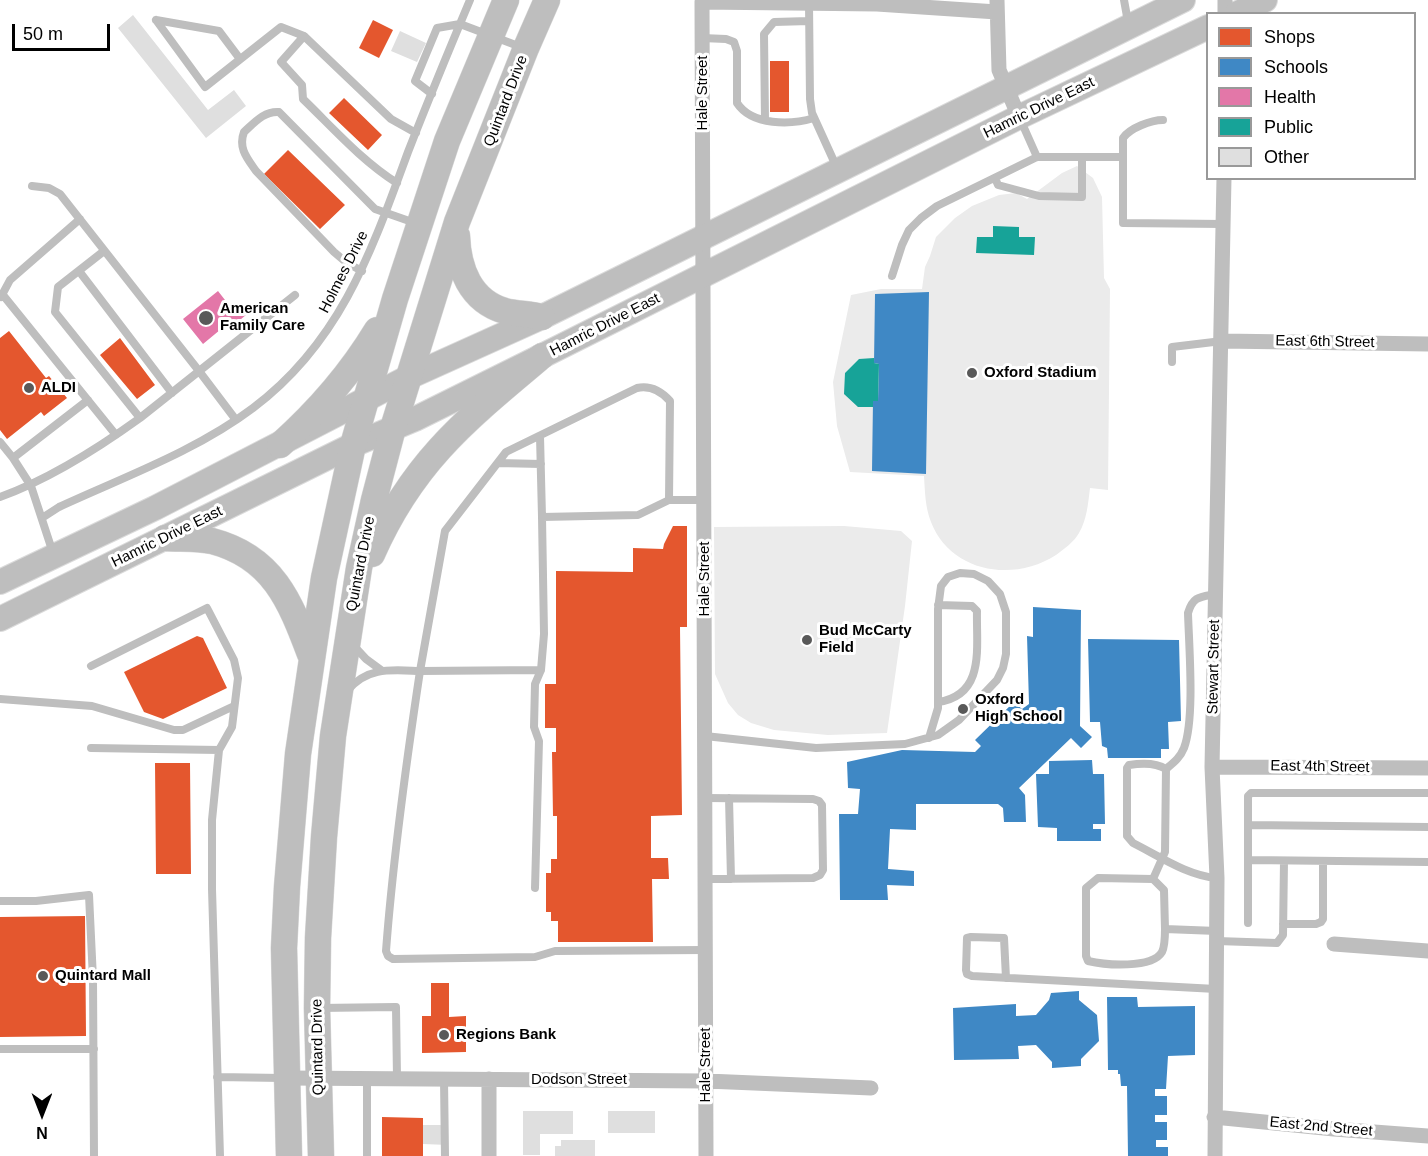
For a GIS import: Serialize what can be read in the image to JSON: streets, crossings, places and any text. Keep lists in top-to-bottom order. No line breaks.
{"streets":{"highway":["Quintard Drive"],"main road":["Hamric Drive East"],"street":["Hale Street","East 6th Street","Stewart Street","East 4th Street","Dodson Street","East 2nd Street"],"lane":["Holmes Drive"]},"crossings":[["Hale Street","Hamric Drive East"],["Hale Street","Dodson Street"],["Quintard Drive","Hamric Drive East"],["Quintard Drive","Dodson Street"],["East 6th Street","Stewart Street"],["Stewart Street","East 4th Street"],["Stewart Street","East 2nd Street"]],"places":["American Family Care","Oxford Stadium","ALDI","Bud McCarty Field","Oxford High School","Quintard Mall","Regions Bank"],"legend":["Shops","Schools","Health","Public","Other"],"scale_bar":"50 m","north":"bottom"}
